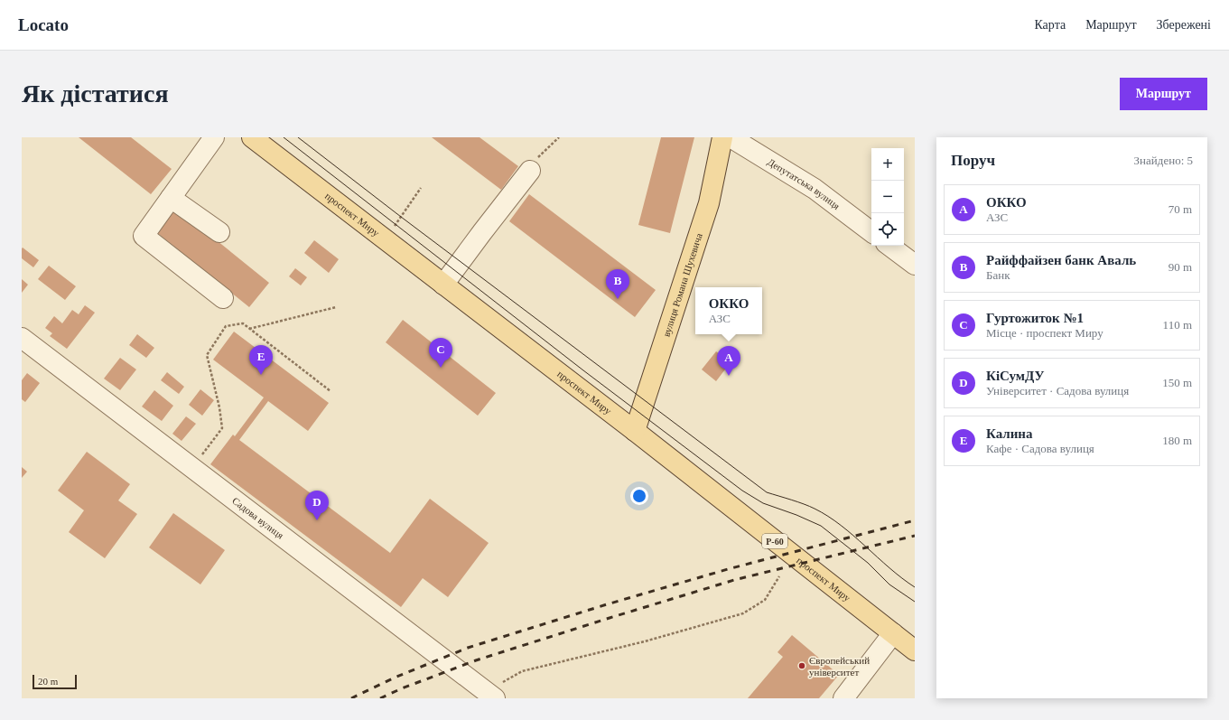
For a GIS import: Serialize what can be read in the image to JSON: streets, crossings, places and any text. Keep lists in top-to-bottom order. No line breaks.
{"streets":{"main road":["проспект Миру","вулиця Романа Шухевича","Р-60"],"street":["Депутатська вулиця","Садова вулиця"]},"crossings":[["проспект Миру","вулиця Романа Шухевича"]],"places":["Європейський університет"],"scale_bar":"20 m","page":{"header":"Locato","nav":["Карта","Маршрут","Збережені"],"buttons":"Маршрут","title":"Як дістатися","heading":["Поруч","Знайдено: 5"],"map_buttons":["+","−"],"list":[{"mark":"A","name":"ОККО","note":"АЗС","value":"70 m"},{"mark":"B","name":"Райффайзен банк Аваль","note":"Банк","value":"90 m"},{"mark":"C","name":"Гуртожиток №1","note":"Місце · проспект Миру","value":"110 m"},{"mark":"D","name":"КіСумДУ","note":"Університет · Садова вулиця","value":"150 m"},{"mark":"E","name":"Калина","note":"Кафе · Садова вулиця","value":"180 m"}],"pins":["B","C","E","A","D"],"popup":["ОККО","АЗС"],"scale":"20 m"}}
